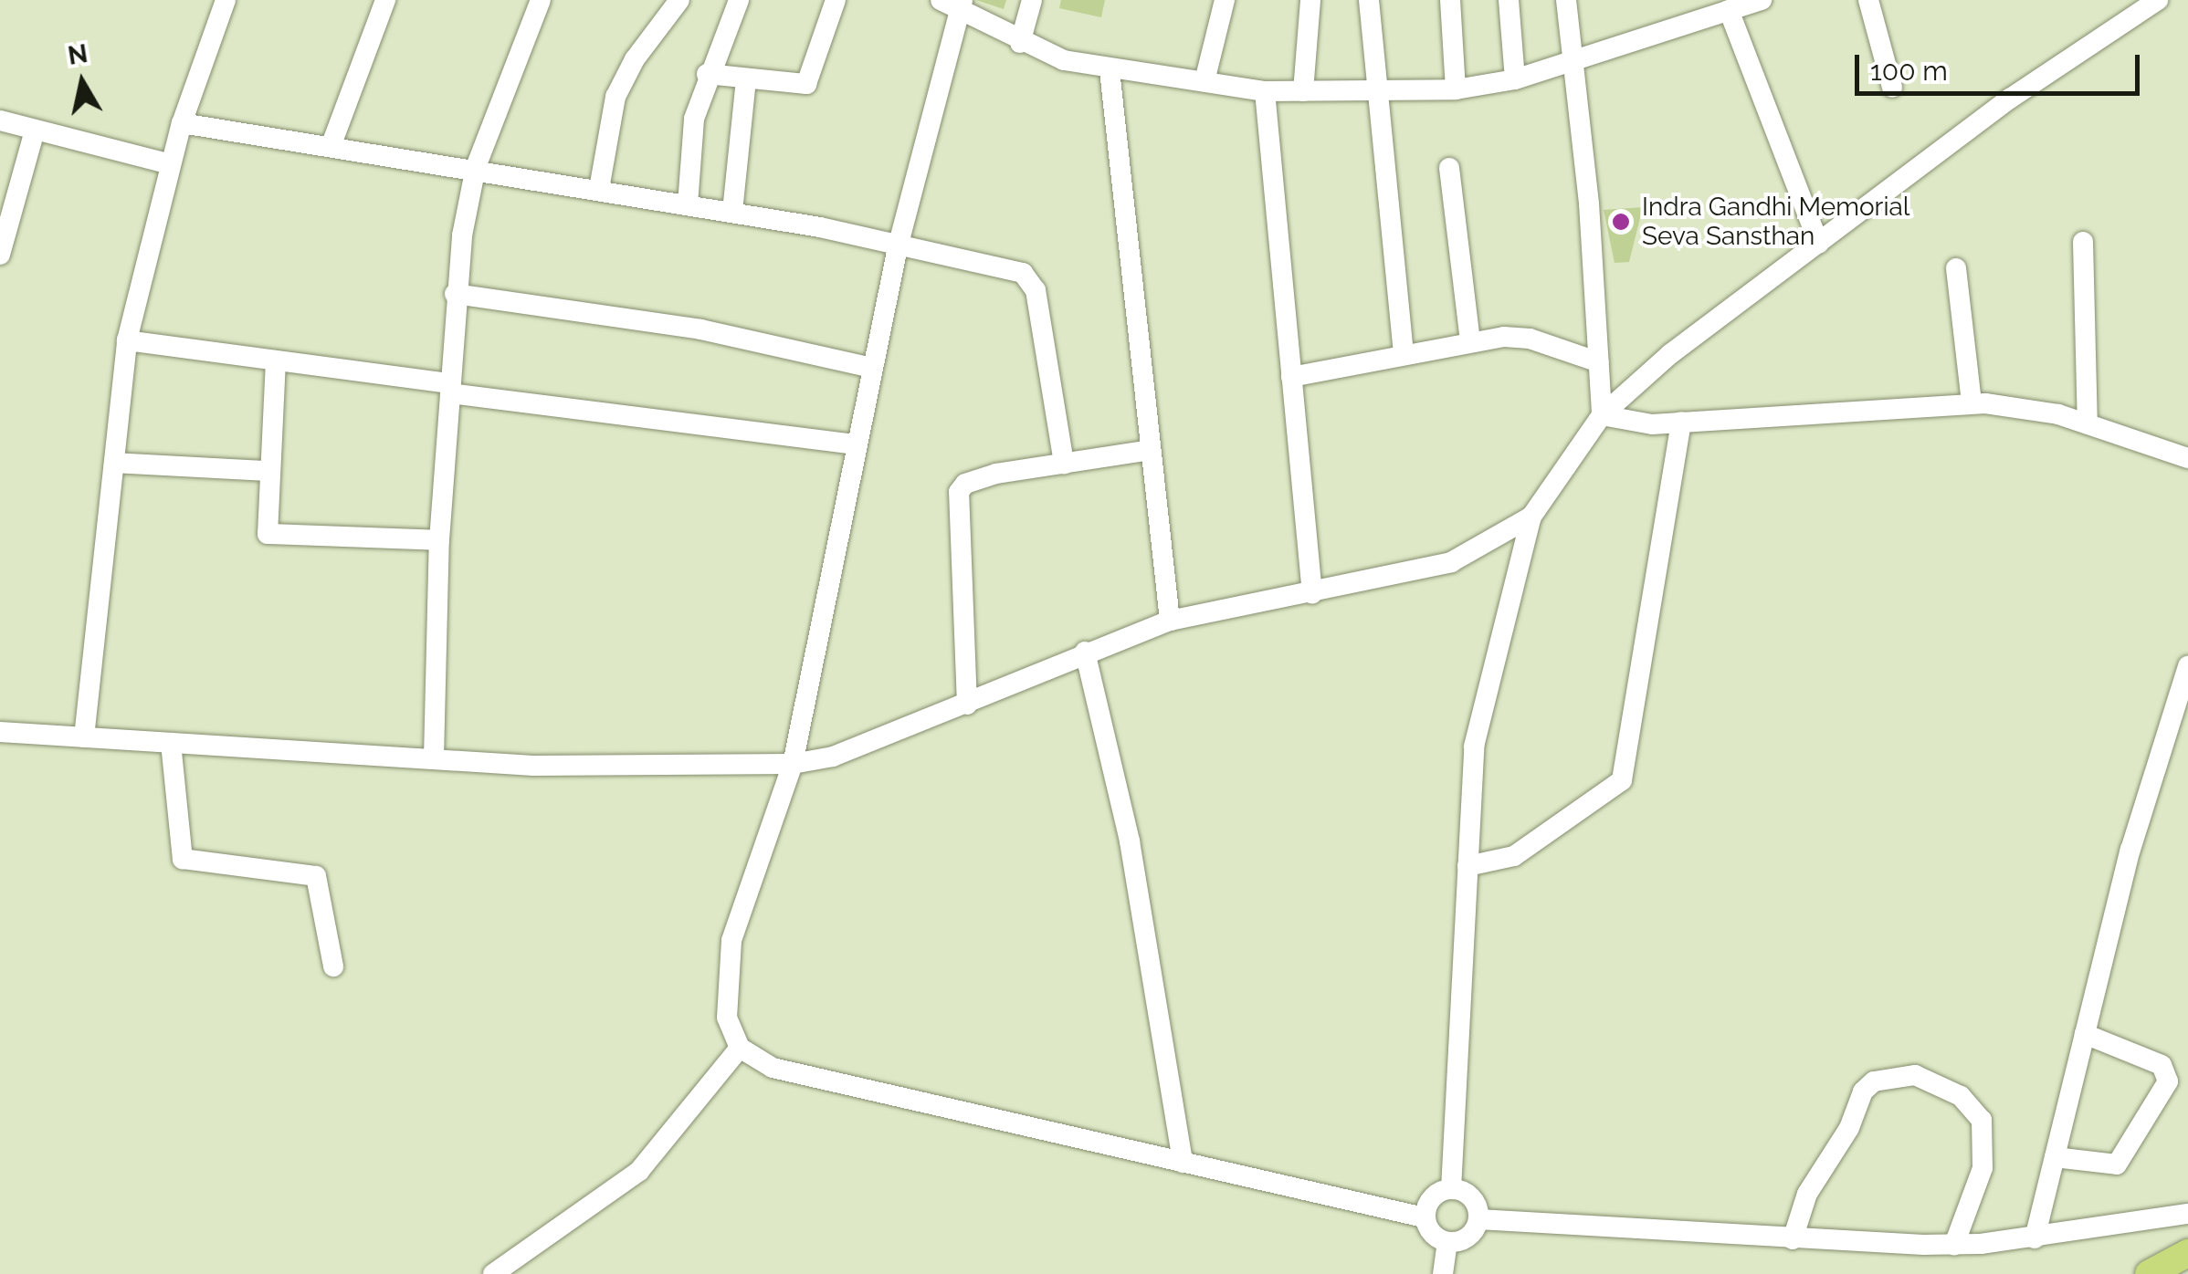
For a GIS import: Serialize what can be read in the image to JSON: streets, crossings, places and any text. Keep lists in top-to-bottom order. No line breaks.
{"places":["Indra Gandhi Memorial Seva Sansthan"],"scale_bar":"100 m","north":"top"}
